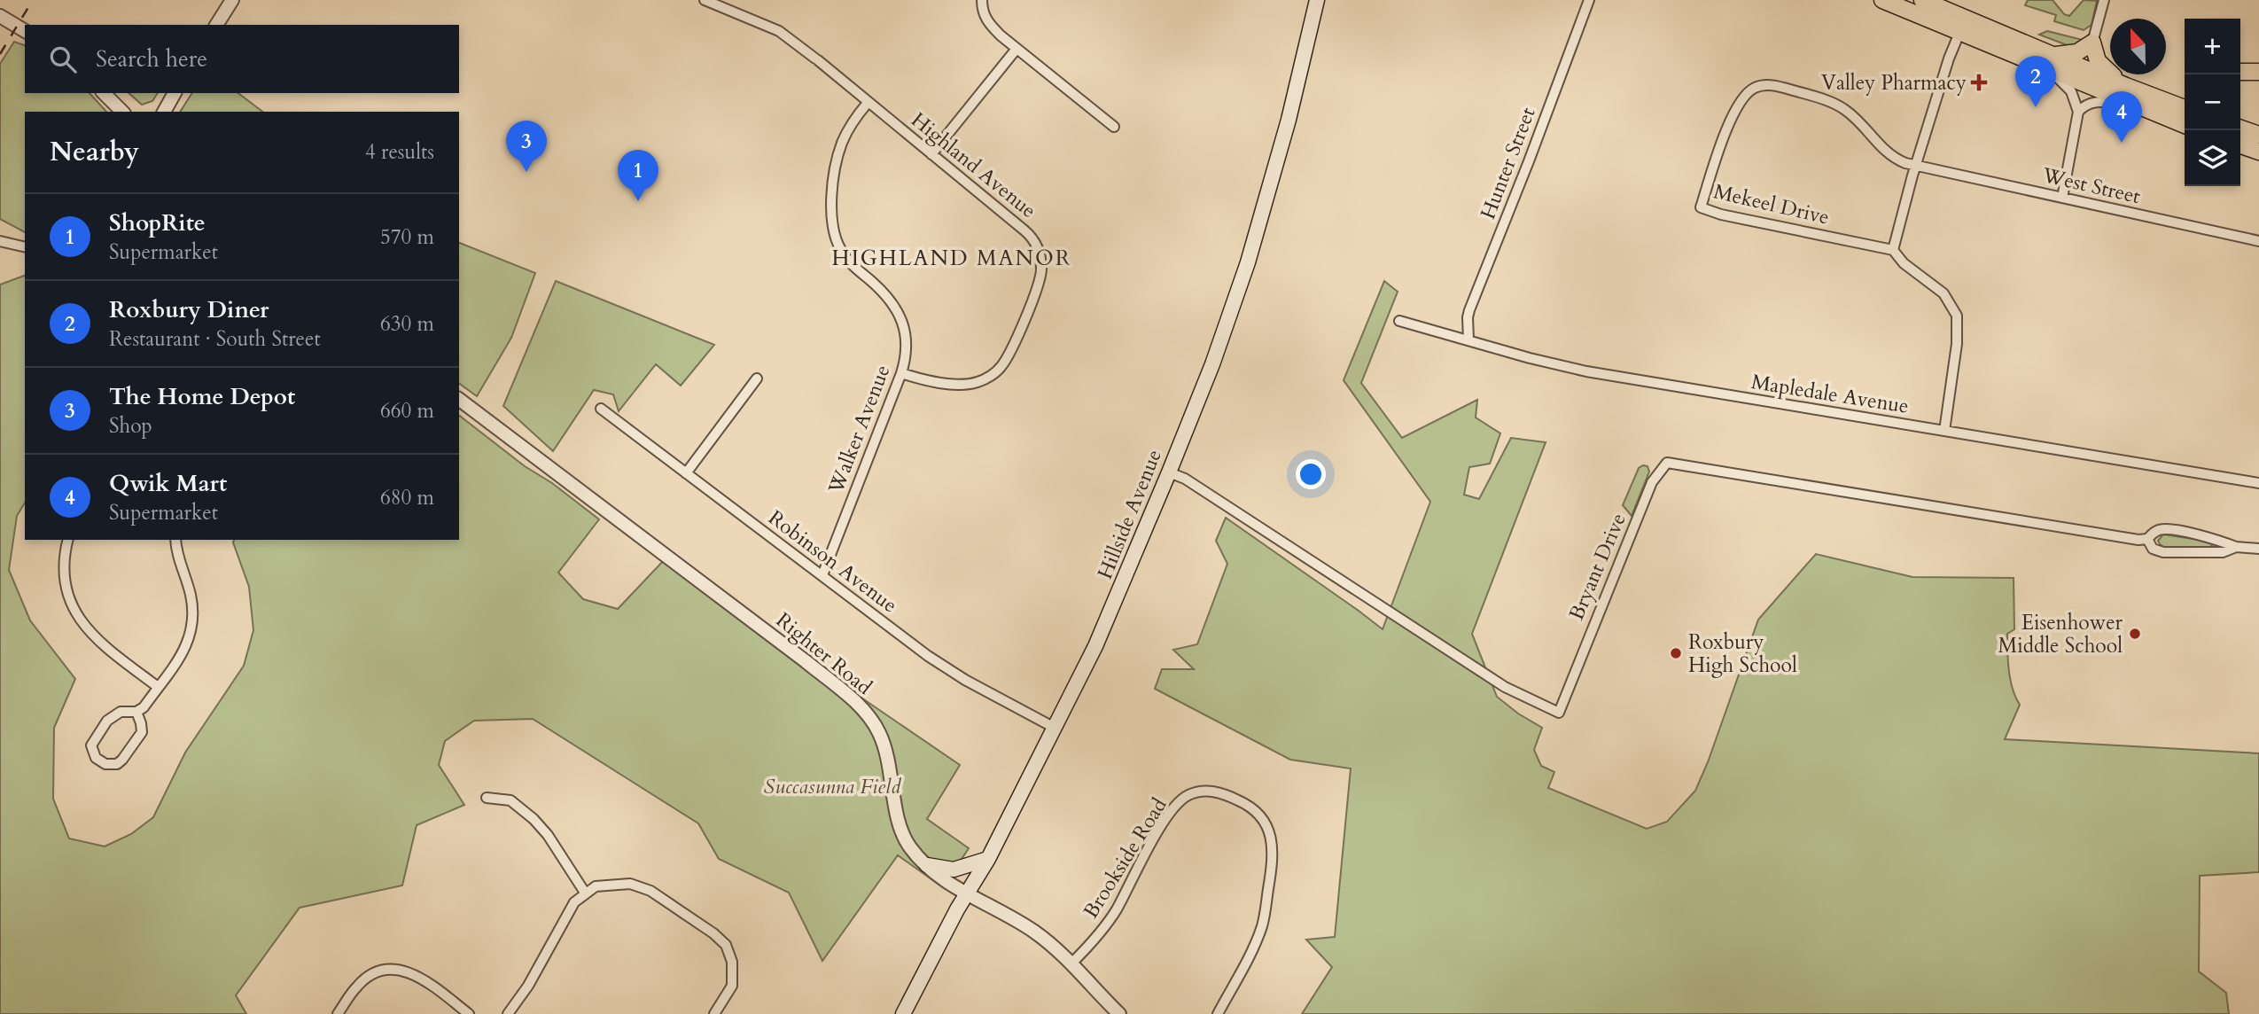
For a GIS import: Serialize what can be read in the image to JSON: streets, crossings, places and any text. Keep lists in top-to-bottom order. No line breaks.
{"streets":{"main road":["Hillside Avenue"],"street":["Hunter Street","Highland Avenue","West Street","Mekeel Drive","Mapledale Avenue","Walker Avenue","Robinson Avenue","Bryant Drive","Righter Road","Brookside Road"]},"crossings":[["Hunter Street","Mapledale Avenue"],["Highland Avenue","Walker Avenue"],["West Street","Mekeel Drive"],["Walker Avenue","Robinson Avenue"],["Hillside Avenue","Robinson Avenue"],["Hillside Avenue","Bryant Drive"],["Hillside Avenue","Righter Road"],["Righter Road","Brookside Road"]],"districts":["HIGHLAND MANOR"],"parks":["Succasunna Field"],"places":{"health":["Valley Pharmacy"],"other":["Eisenhower Middle School","Roxbury High School"]},"north":"top","page":{"map_buttons":["+","−"],"search":"Search here","pins":["2","4","3","1"],"heading":["Nearby","4 results"],"list":[{"mark":"1","name":"ShopRite","note":"Supermarket","value":"570 m"},{"mark":"2","name":"Roxbury Diner","note":"Restaurant · South Street","value":"630 m"},{"mark":"3","name":"The Home Depot","note":"Shop","value":"660 m"},{"mark":"4","name":"Qwik Mart","note":"Supermarket","value":"680 m"}]}}
